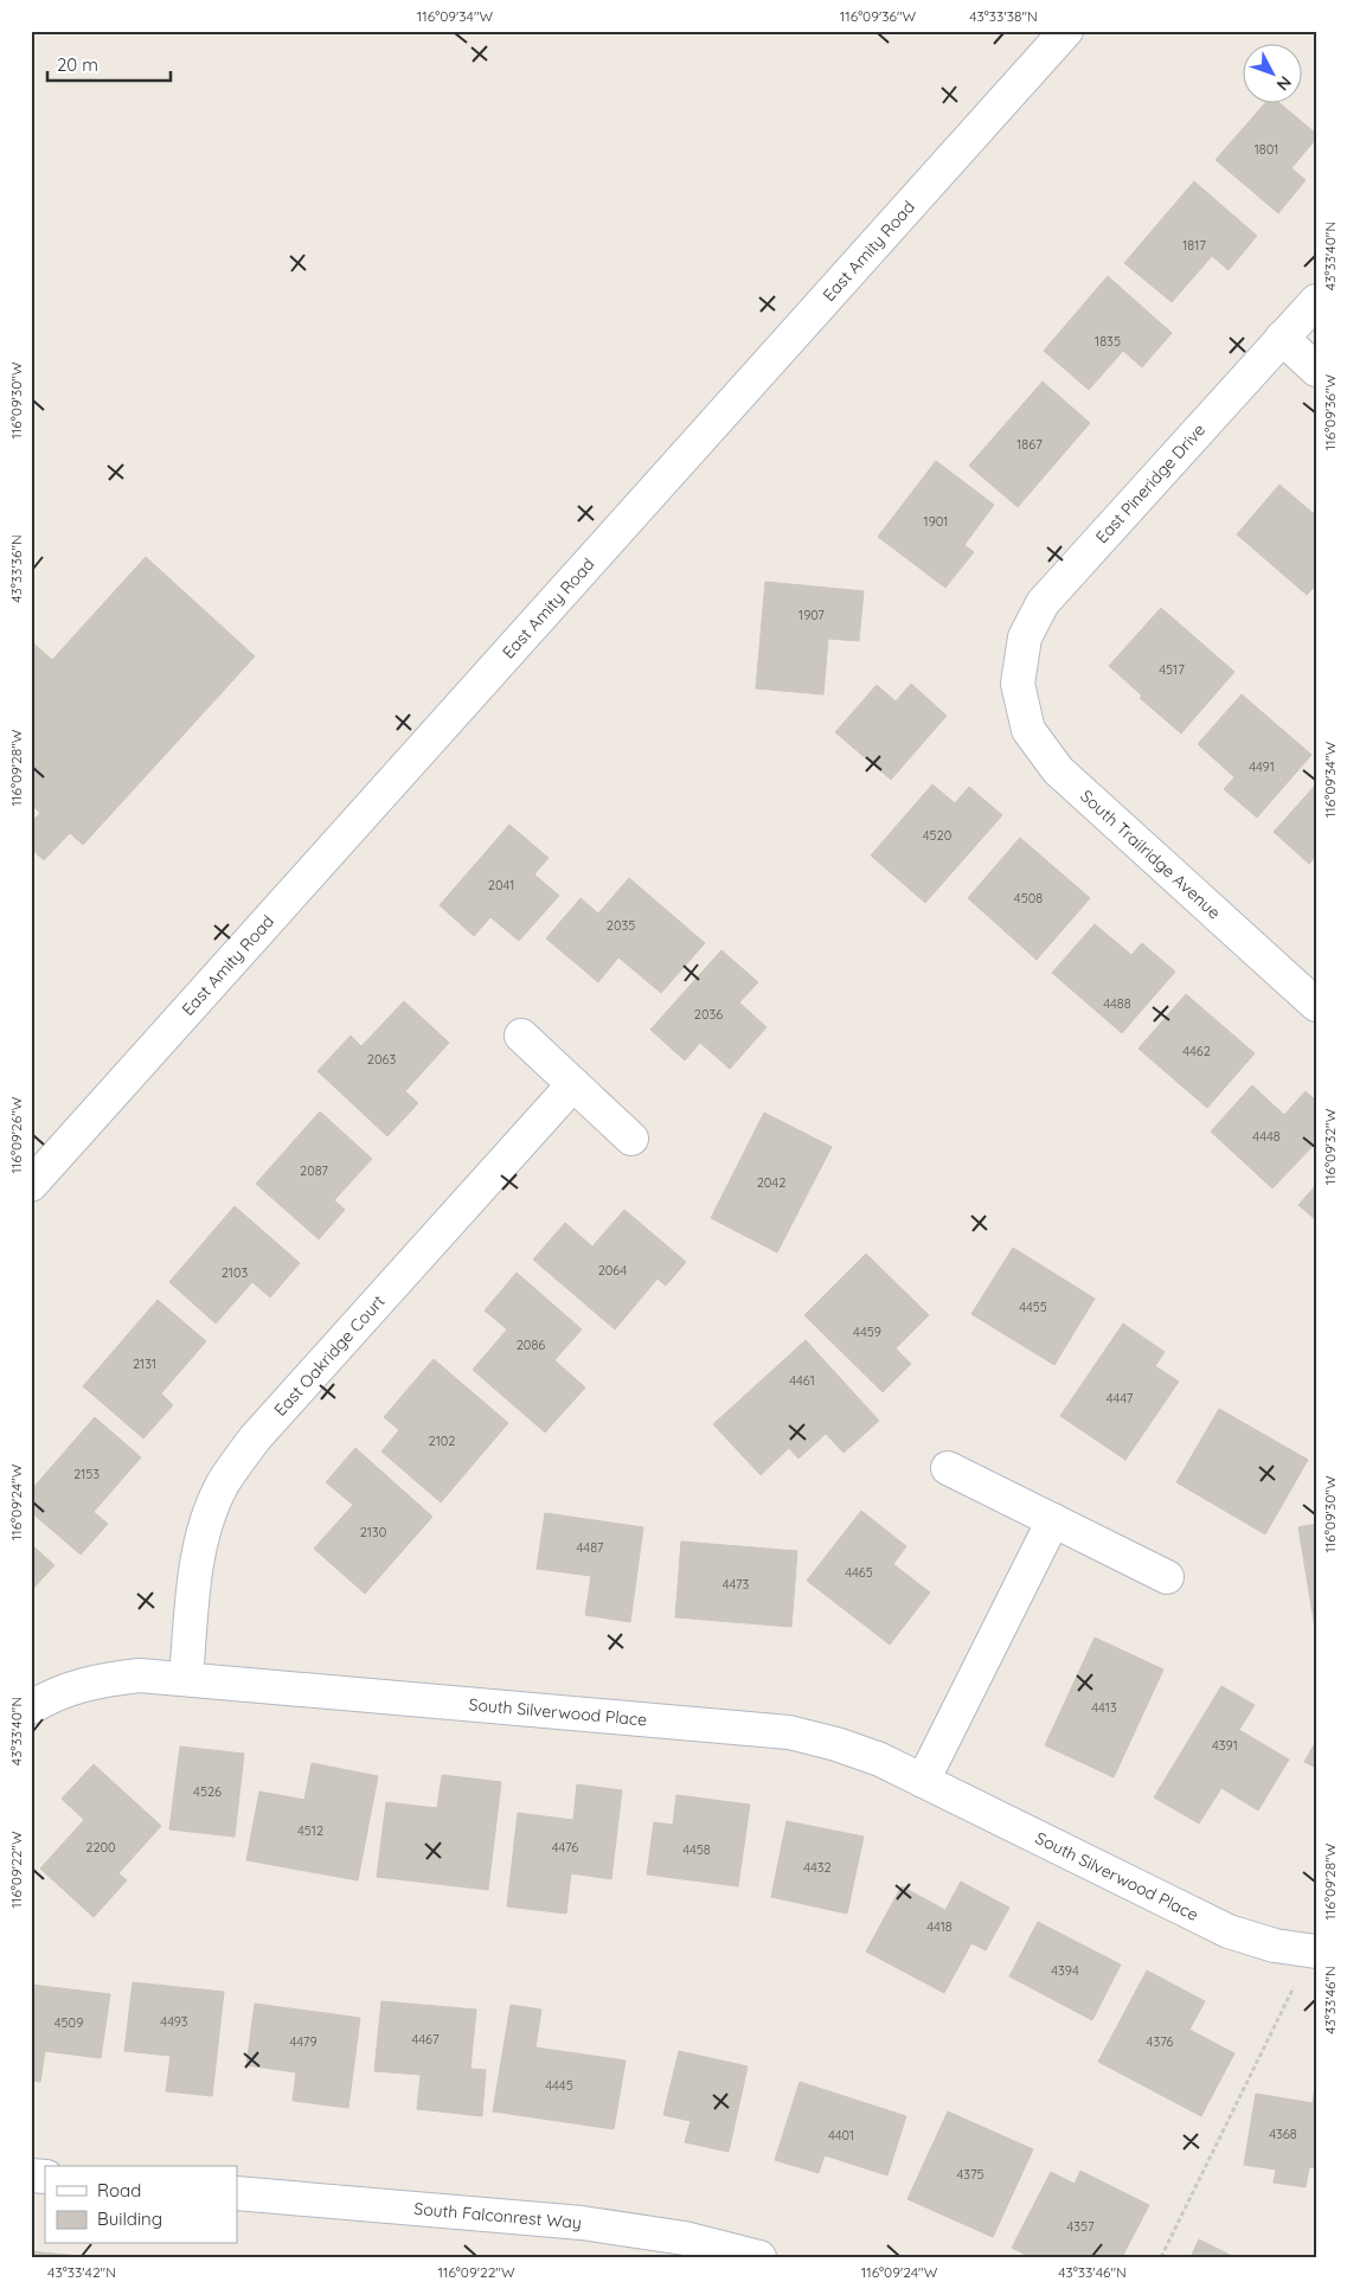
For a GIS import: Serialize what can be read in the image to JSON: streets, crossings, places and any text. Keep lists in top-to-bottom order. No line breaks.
{"streets":{"street":["East Amity Road","East Pineridge Drive","South Trailridge Avenue","East Oakridge Court","South Silverwood Place","South Falconrest Way"]},"crossings":[["East Pineridge Drive","South Trailridge Avenue"],["East Oakridge Court","South Silverwood Place"]],"house_numbers":["1801","1817","1835","1867","1901","1907","4517","4491","4520","2041","4508","2035","4488","2036","4462","2063","4448","2087","2042","2064","2103","4455","4459","2086","2131","4461","4447","2102","2153","2130","4487","4465","4473","4413","4391","4526","4512","2200","4476","4458","4432","4418","4394","4493","4509","4467","4479","4376","4445","4368","4401","4375","4357"],"legend":["Road","Building"],"scale_bar":"20 m","north":"bottom right","coordinates":["116°09'34\"W","116°09'36\"W","43°33'38\"N","43°33'40\"N","116°09'30\"W","43°33'36\"N","116°09'28\"W","116°09'26\"W","116°09'32\"W","116°09'24\"W","116°09'22\"W","43°33'46\"N","43°33'42\"N"]}
